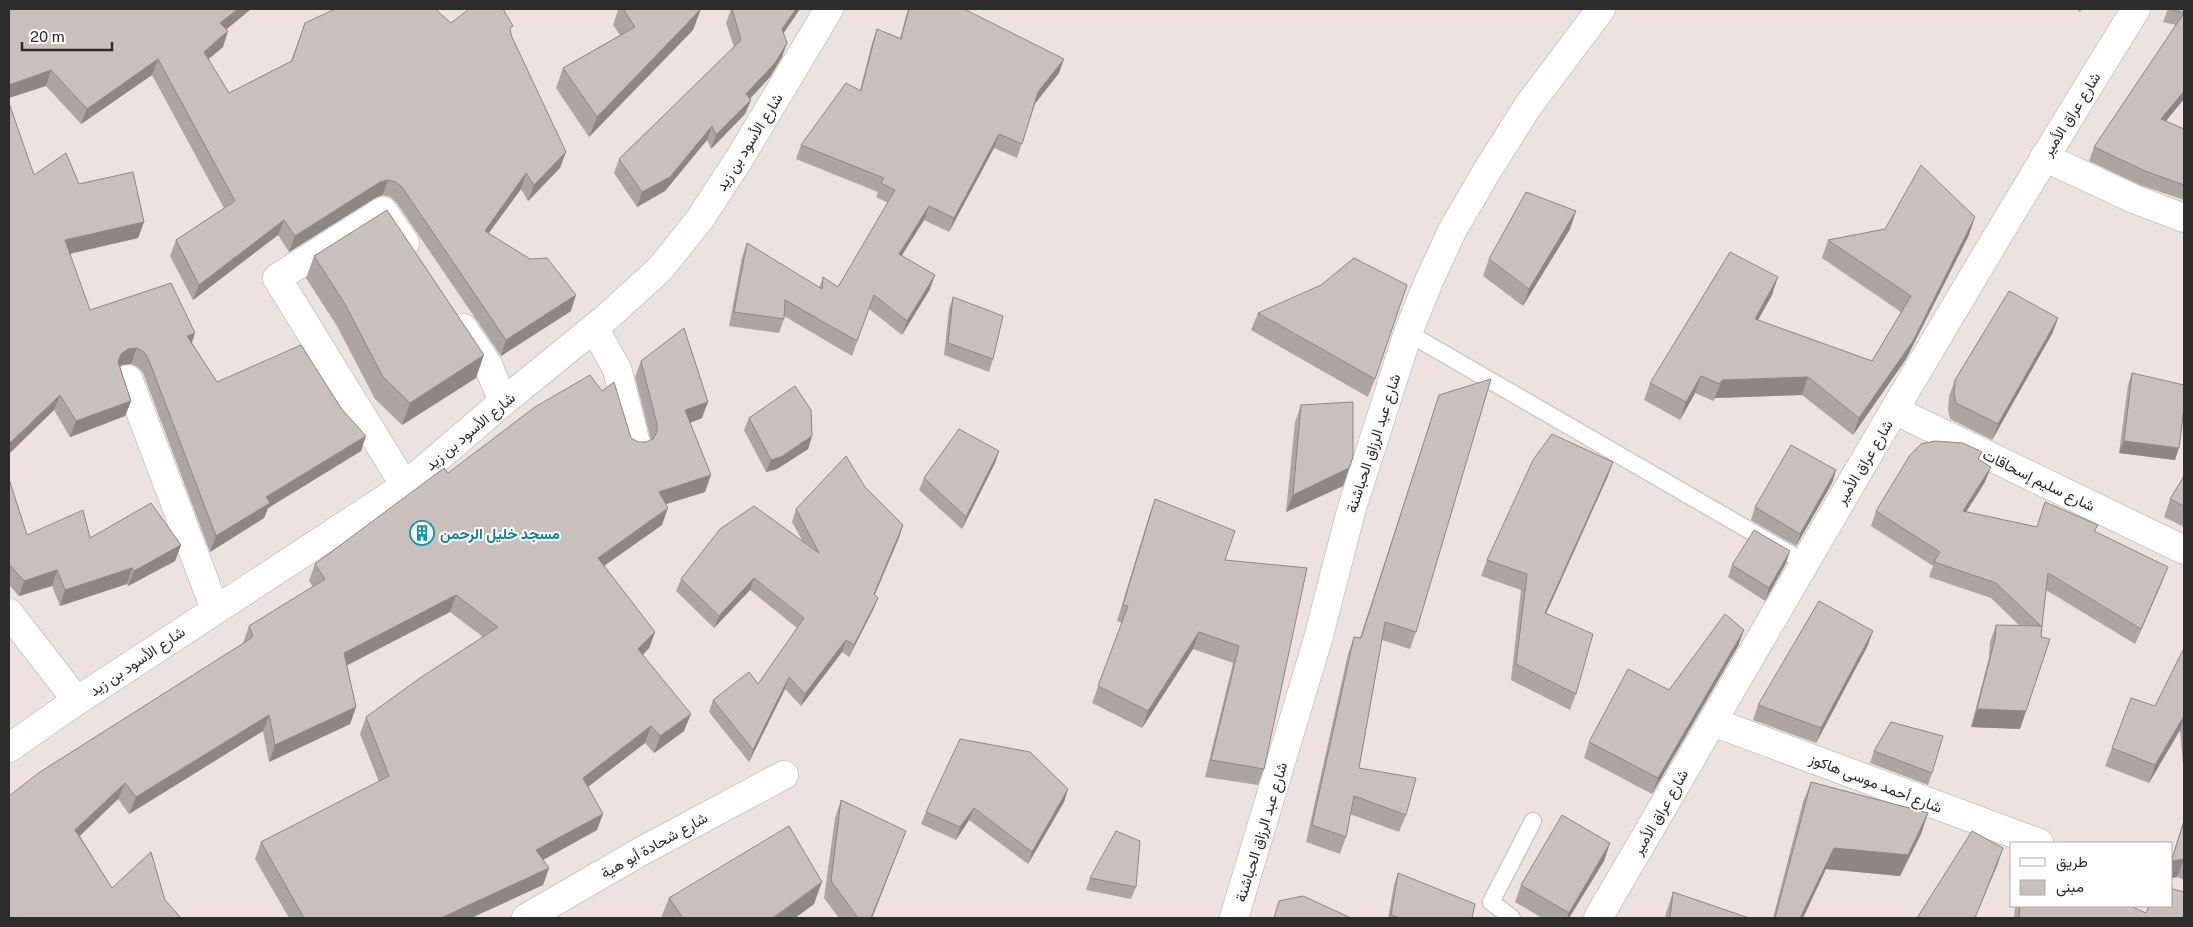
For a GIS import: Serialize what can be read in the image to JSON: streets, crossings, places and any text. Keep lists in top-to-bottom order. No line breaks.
{"streets":{"street":["شارع عراق الأمير","شارع الأسود بن زيد","شارع عبد الرزاق الحباشنة","شارع سليم إسحاقات","شارع أحمد موسى هاكوز","شارع شحادة أبو هية"]},"crossings":[["شارع عراق الأمير","شارع سليم إسحاقات"],["شارع عراق الأمير","شارع أحمد موسى هاكوز"]],"places":{"building":["مسجد خليل الرحمن"]},"legend":["طريق","مبنى"],"scale_bar":"20 m"}
